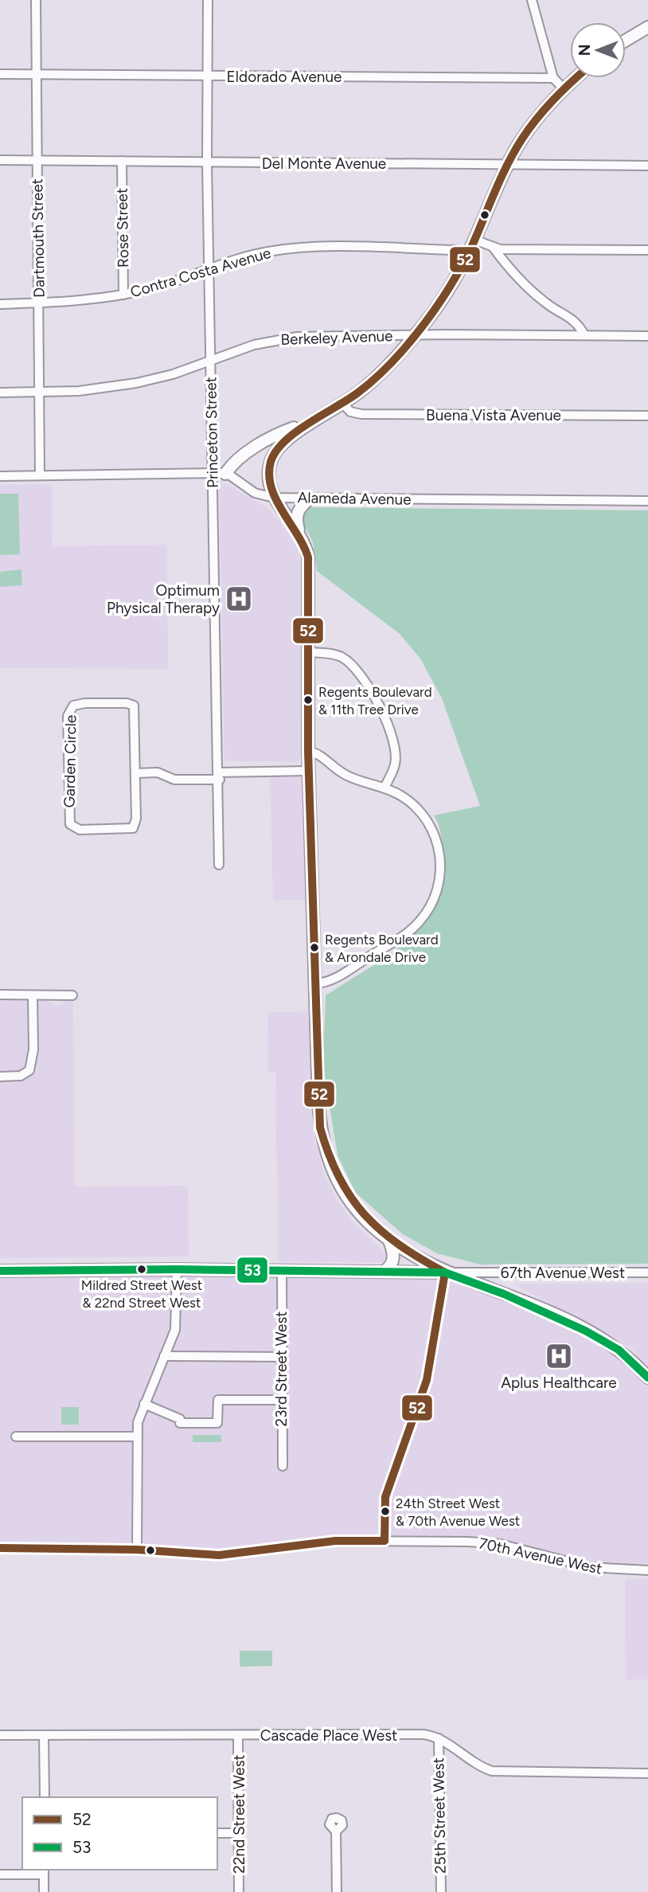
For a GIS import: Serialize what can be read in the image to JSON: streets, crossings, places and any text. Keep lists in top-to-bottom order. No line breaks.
{"streets":{"street":["Eldorado Avenue","Del Monte Avenue","Rose Street","Dartmouth Street","Contra Costa Avenue","Berkeley Avenue","Buena Vista Avenue","Princeton Street","Alameda Avenue","Garden Circle","67th Avenue West","23rd Street West","70th Avenue West","Cascade Place West","22nd Street West","25th Street West"]},"crossings":[["Eldorado Avenue","Dartmouth Street"],["Eldorado Avenue","Princeton Street"],["Del Monte Avenue","Rose Street"],["Del Monte Avenue","Dartmouth Street"],["Del Monte Avenue","Princeton Street"],["Rose Street","Contra Costa Avenue"],["Dartmouth Street","Contra Costa Avenue"],["Dartmouth Street","Berkeley Avenue"],["Dartmouth Street","Alameda Avenue"],["Contra Costa Avenue","Princeton Street"],["Berkeley Avenue","Princeton Street"],["Princeton Street","Alameda Avenue"],["Cascade Place West","22nd Street West"],["Cascade Place West","25th Street West"]],"places":{"hospital":["Optimum Physical Therapy","Aplus Healthcare"],"other":["Regents Boulevard & 11th Tree Drive","Regents Boulevard & Arondale Drive","Mildred Street West & 22nd Street West","24th Street West & 70th Avenue West"]},"lines":["transit line 52","transit line 53"],"legend":["52","53"],"north":"left"}
